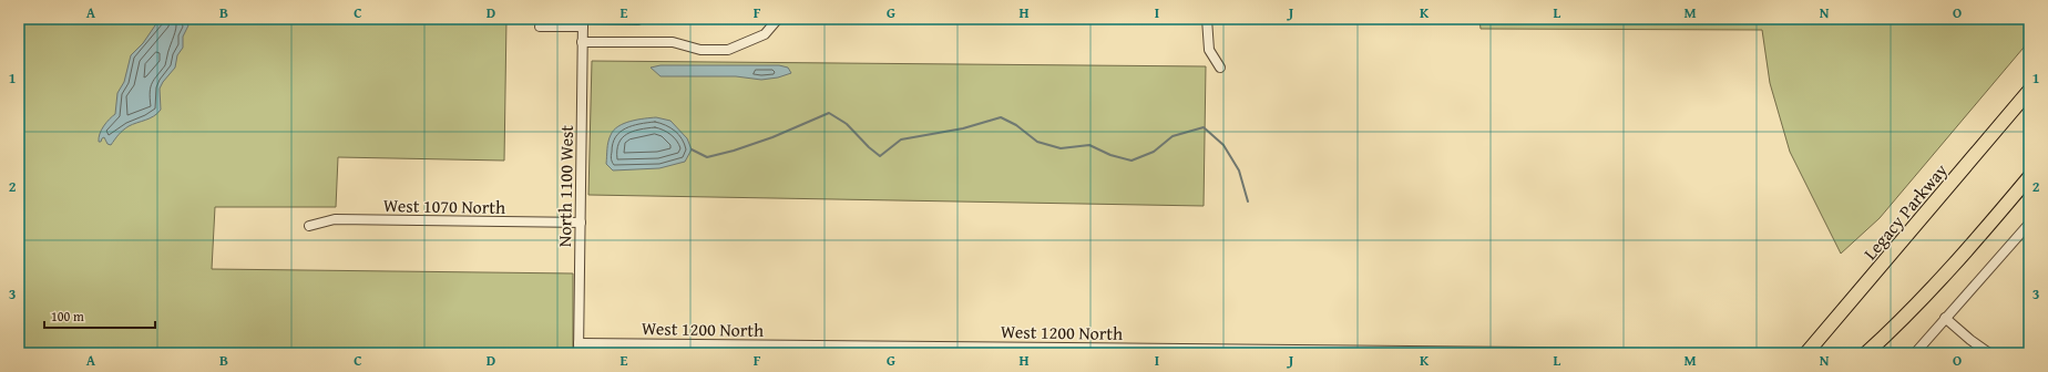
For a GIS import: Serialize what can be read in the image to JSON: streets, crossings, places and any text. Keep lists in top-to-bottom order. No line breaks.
{"streets":{"highway":["Legacy Parkway"],"street":["North 1100 West","West 1070 North","West 1200 North"]},"crossings":[["North 1100 West","West 1070 North"],["North 1100 West","West 1200 North"]],"scale_bar":"100 m","grid":{"columns":["A","B","C","D","E","F","G","H","I","J","K","L","M","N","O"],"rows":["1","2","3"]}}
